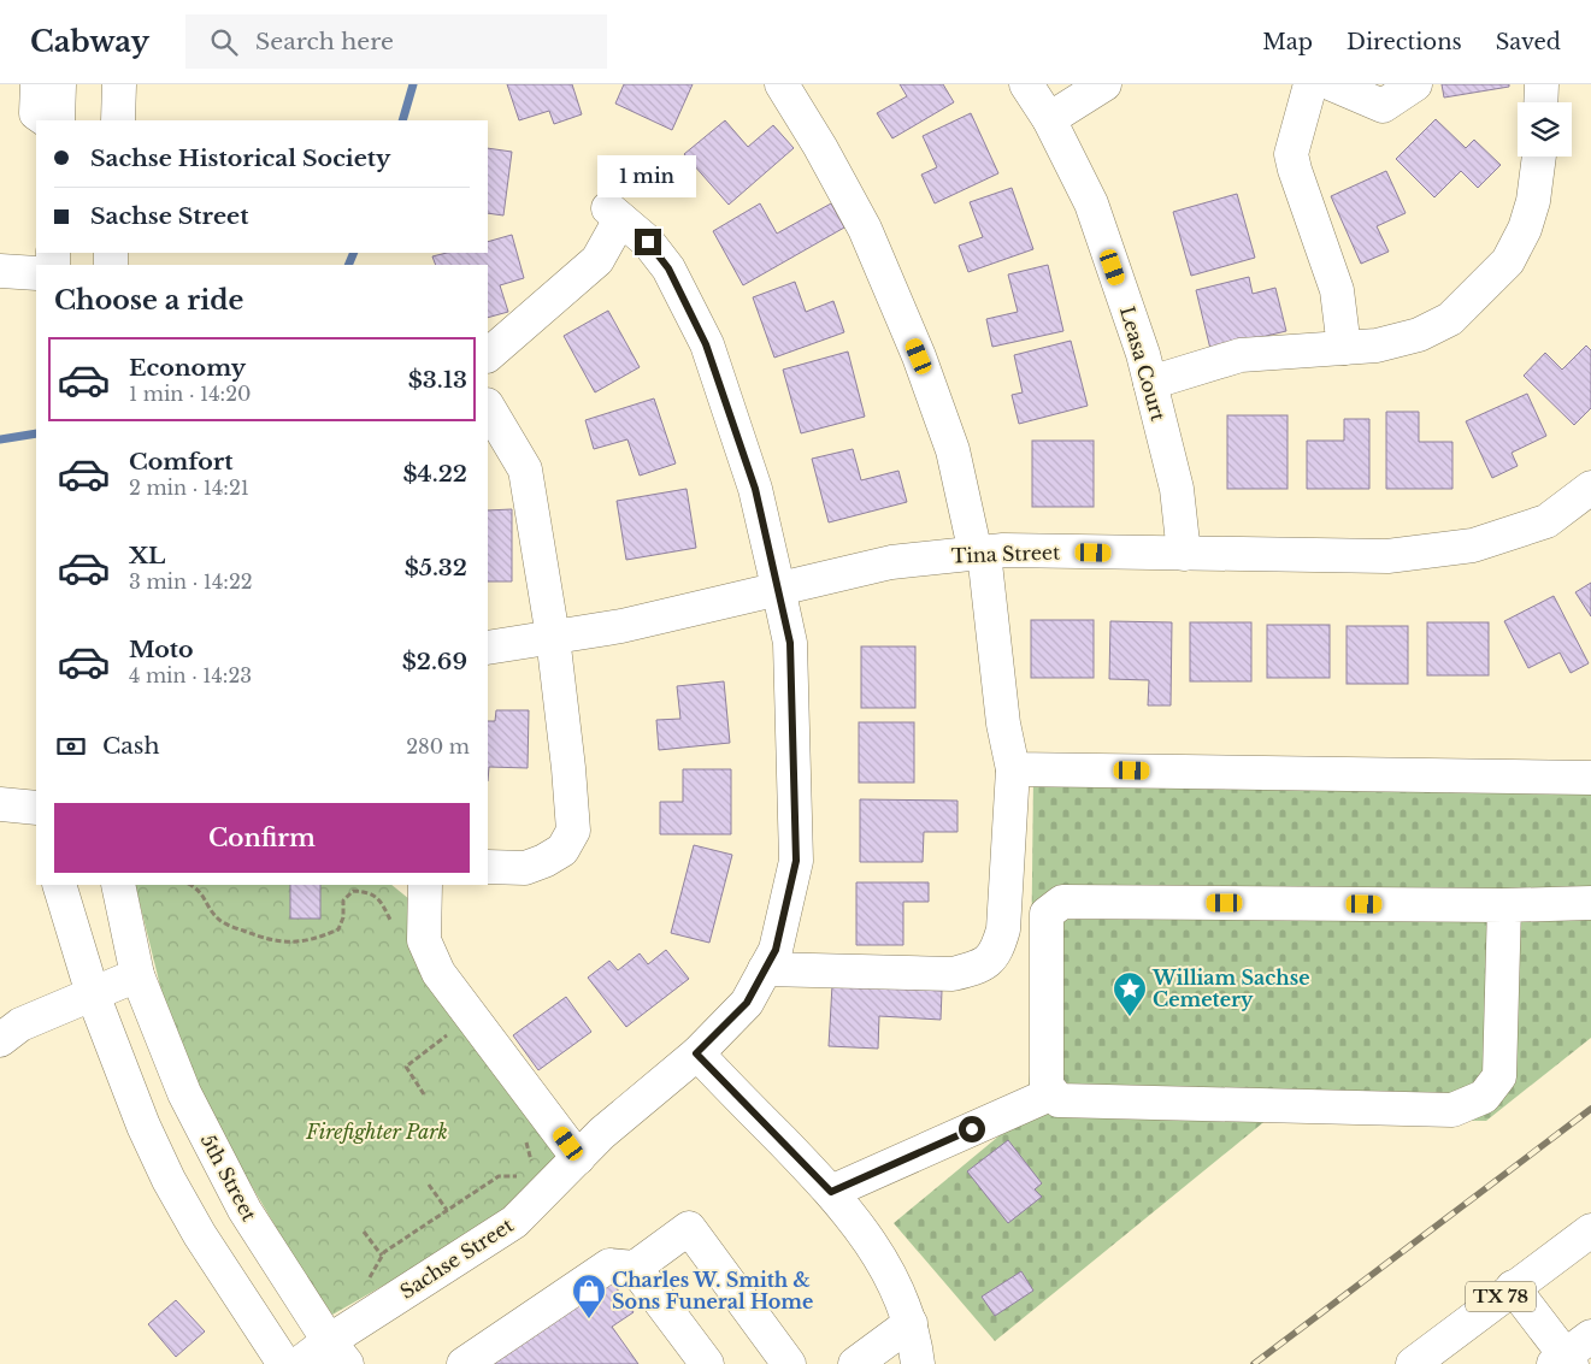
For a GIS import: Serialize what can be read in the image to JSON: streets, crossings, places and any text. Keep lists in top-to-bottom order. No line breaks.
{"streets":{"street":["Leasa Court","Tina Street","5th Street","Sachse Street","TX 78"]},"crossings":[["Leasa Court","Tina Street"],["Tina Street","Sachse Street"],["5th Street","Sachse Street"]],"parks":["Firefighter Park"],"places":{"place":["William Sachse Cemetery"],"shop":["Charles W. Smith & Sons Funeral Home"]},"page":{"header":"Cabway","search":"Search here","nav":["Map","Directions","Saved"],"banner":["Sachse Historical Society","Sachse Street"],"bubble":"1 min","heading":"Choose a ride","list":[{"name":"Economy","note":"1 min · 14:20","value":"$3.13"},{"name":"Comfort","note":"2 min · 14:21","value":"$4.22"},{"name":"XL","note":"3 min · 14:22","value":"$5.32"},{"name":"Moto","note":"4 min · 14:23","value":"$2.69"}],"pay":["Cash","280 m"],"buttons":"Confirm"}}
